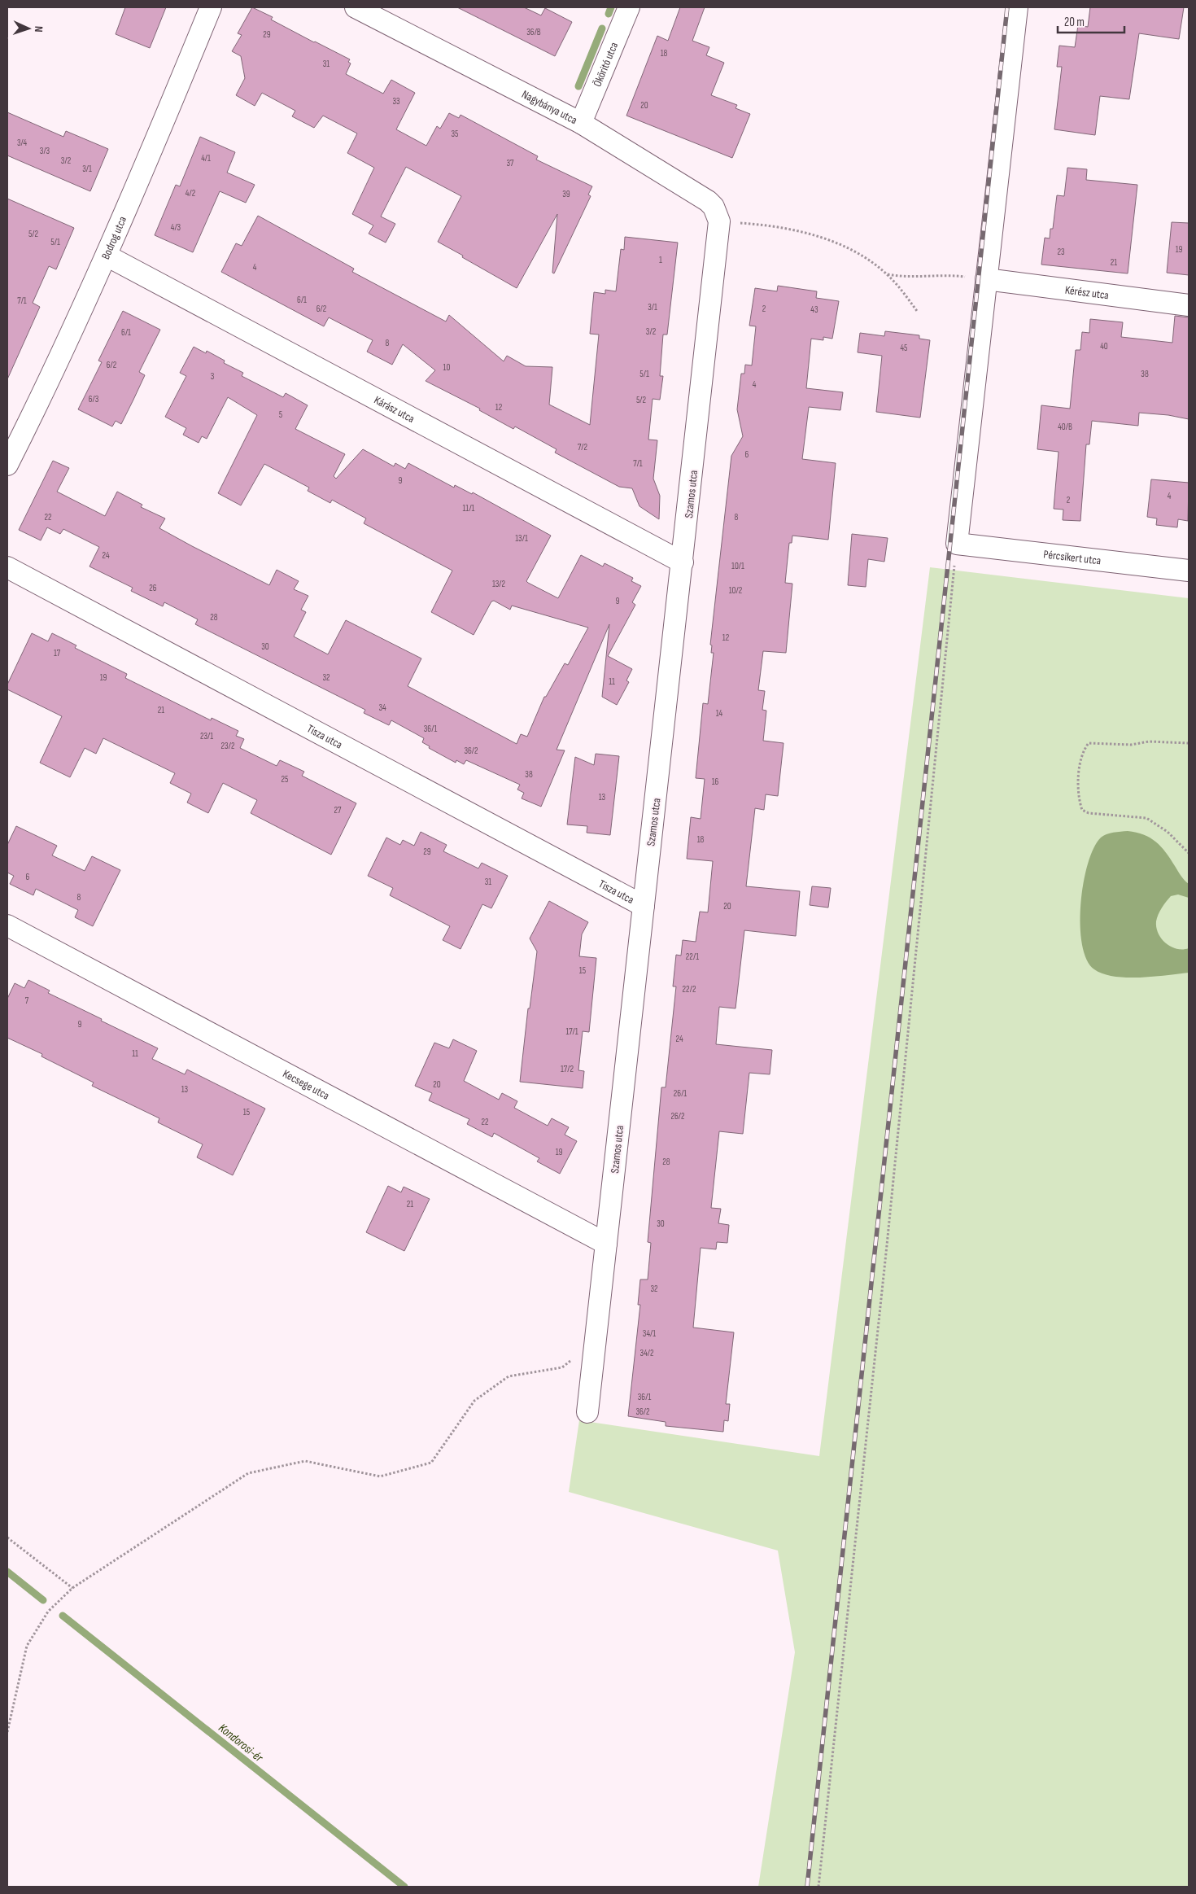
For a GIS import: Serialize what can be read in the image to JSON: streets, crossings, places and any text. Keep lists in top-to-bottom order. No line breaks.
{"streets":{"street":["Ököritó utca","Nagybánya utca","Bodrog utca","Kérész utca","Kárász utca","Szamos utca","Pércsikert utca","Tisza utca","Kecsege utca"]},"crossings":[["Ököritó utca","Nagybánya utca"],["Nagybánya utca","Szamos utca"],["Bodrog utca","Kárász utca"],["Kárász utca","Szamos utca"],["Szamos utca","Tisza utca"],["Szamos utca","Kecsege utca"]],"water":["Kondorosi-ér"],"house_numbers":["36/B","29","18","31","33","20","35","3/4","3/3","4/1","3/2","37","3/1","4/2","39","4/3","5/2","5/1","19","23","1","21","4","6/1","7/1","3/1","6/2","2","43","3/2","6/1","8","40","45","6/2","10","5/1","38","3","4","6/3","5/2","12","5","40/B","7/2","6","7/1","9","4","2","11/1","22","8","13/1","24","10/1","13/2","26","10/2","9","28","12","30","17","19","32","11","34","21","14","36/1","23/1","23/2","36/2","38","25","16","13","27","18","29","6","31","8","20","22/1","15","22/2","7","9","17/1","24","11","17/2","20","13","26/1","15","26/2","22","19","28","21","30","32","34/1","34/2","36/1","36/2"],"scale_bar":"20 m","north":"right"}
